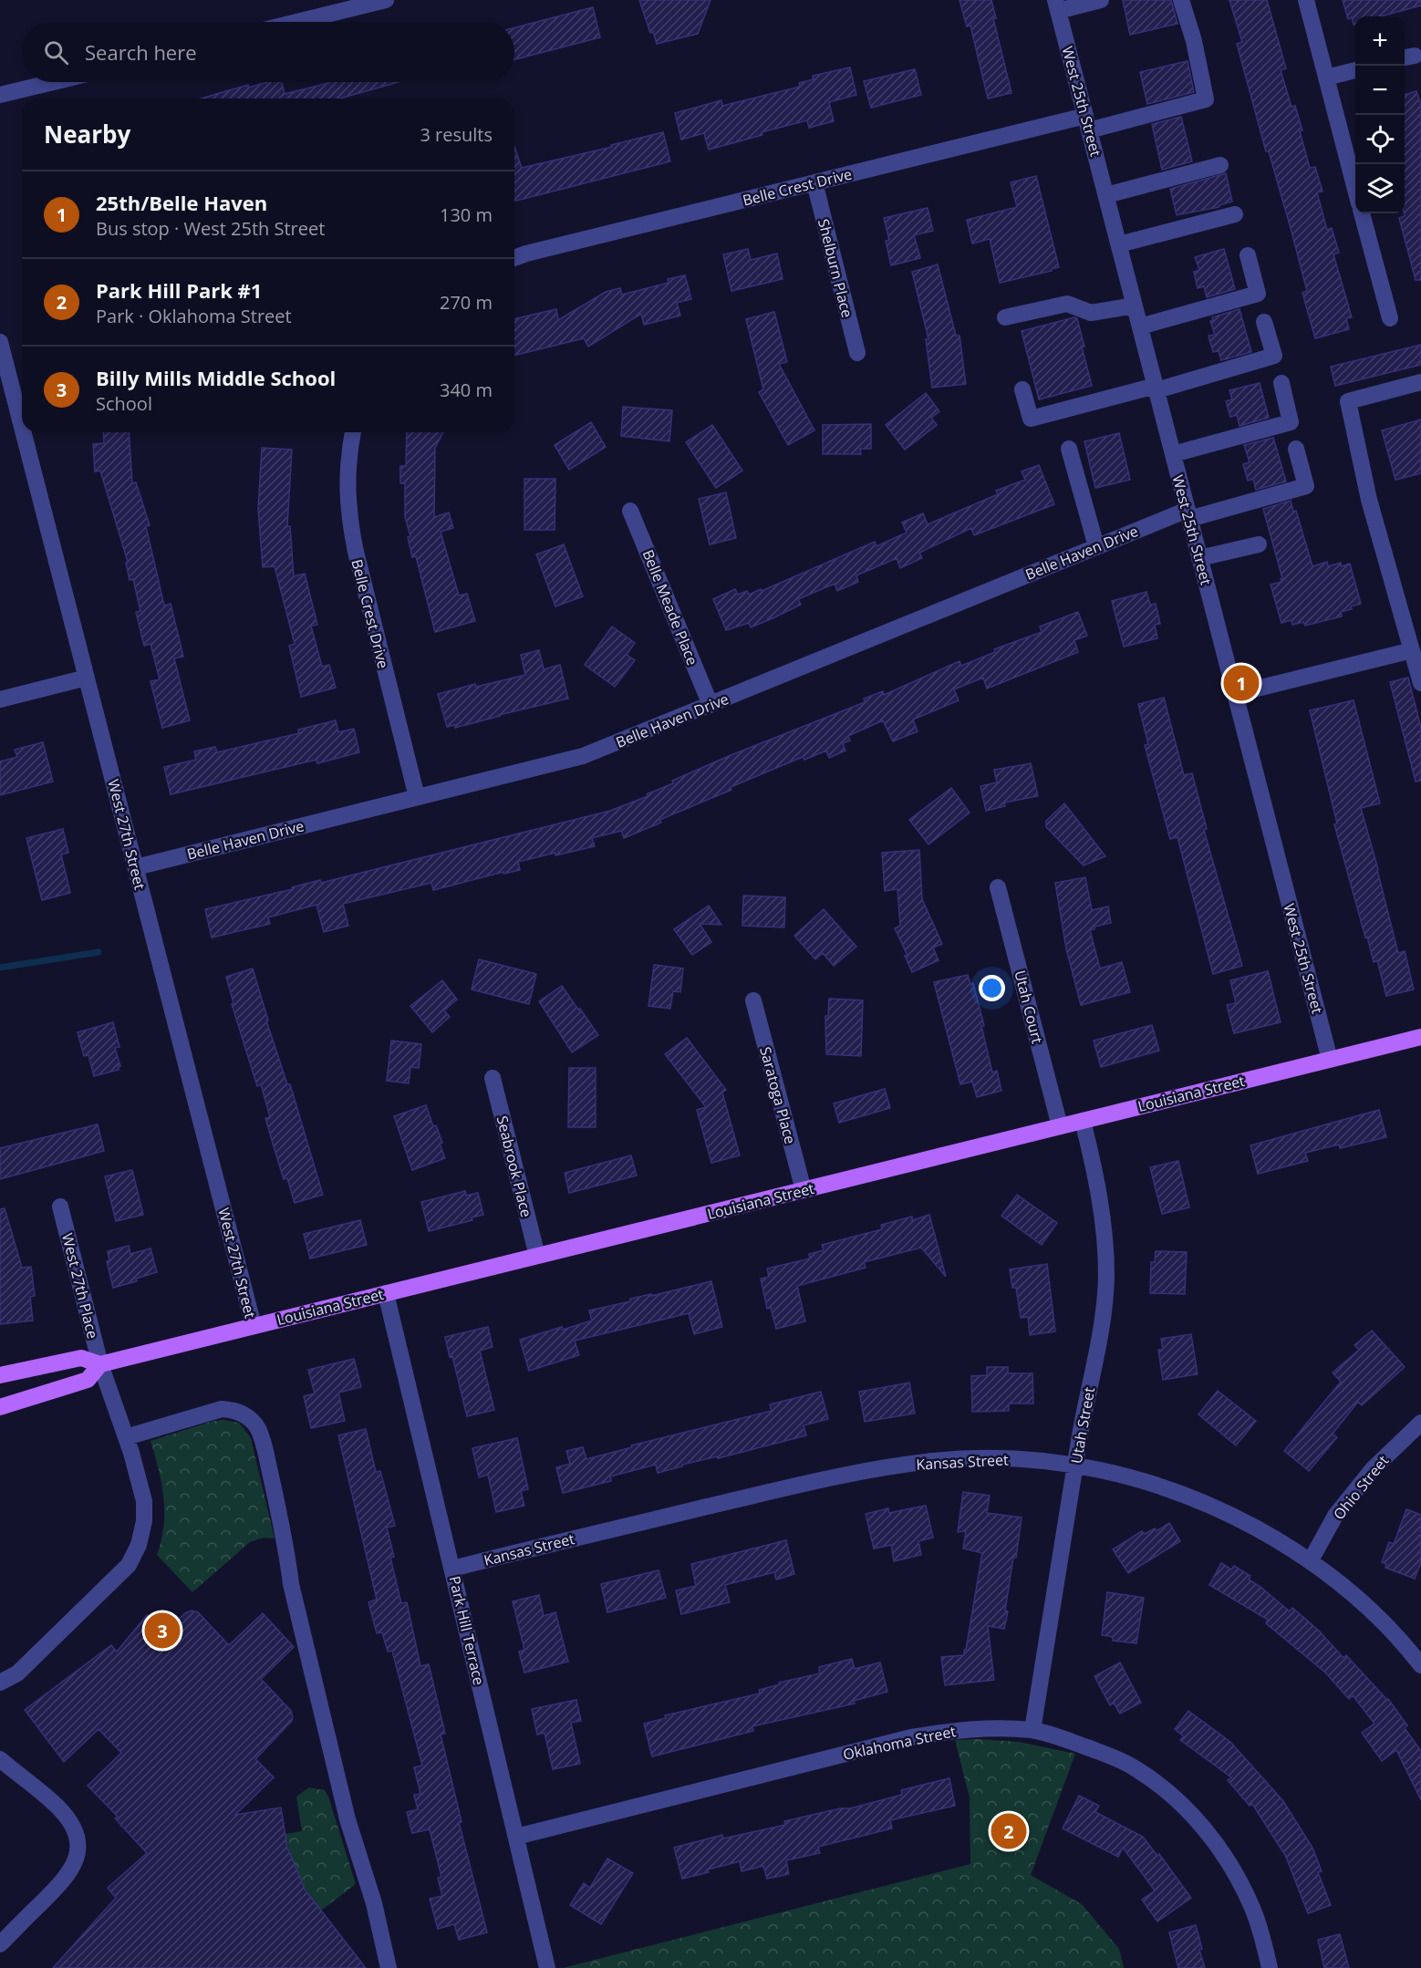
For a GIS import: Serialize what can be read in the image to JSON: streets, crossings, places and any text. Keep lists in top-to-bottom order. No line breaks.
{"streets":{"main road":["Louisiana Street"],"street":["West 25th Street","Belle Crest Drive","Shelburn Place","Belle Haven Drive","Belle Meade Place","West 27th Street","Utah Court","Saratoga Place","Seabrook Place","West 27th Place","Utah Street","Kansas Street","Ohio Street","Park Hill Terrace","Oklahoma Street"]},"crossings":[["West 25th Street","Belle Crest Drive"],["West 25th Street","Belle Haven Drive"],["West 25th Street","Louisiana Street"],["Belle Crest Drive","Shelburn Place"],["Belle Crest Drive","Belle Haven Drive"],["Belle Haven Drive","Belle Meade Place"],["Belle Haven Drive","West 27th Street"],["West 27th Street","Louisiana Street"],["Utah Court","Louisiana Street"],["Louisiana Street","Saratoga Place"],["Louisiana Street","Seabrook Place"],["Louisiana Street","West 27th Place"],["Louisiana Street","Utah Street"],["Louisiana Street","Park Hill Terrace"],["Utah Street","Kansas Street"],["Utah Street","Oklahoma Street"],["Kansas Street","Ohio Street"],["Kansas Street","Park Hill Terrace"],["Park Hill Terrace","Oklahoma Street"]],"page":{"map_buttons":["+","−"],"search":"Search here","heading":["Nearby","3 results"],"list":[{"mark":"1","name":"25th/Belle Haven","note":"Bus stop · West 25th Street","value":"130 m"},{"mark":"2","name":"Park Hill Park #1","note":"Park · Oklahoma Street","value":"270 m"},{"mark":"3","name":"Billy Mills Middle School","note":"School","value":"340 m"}],"pins":["1","3","2"]}}
